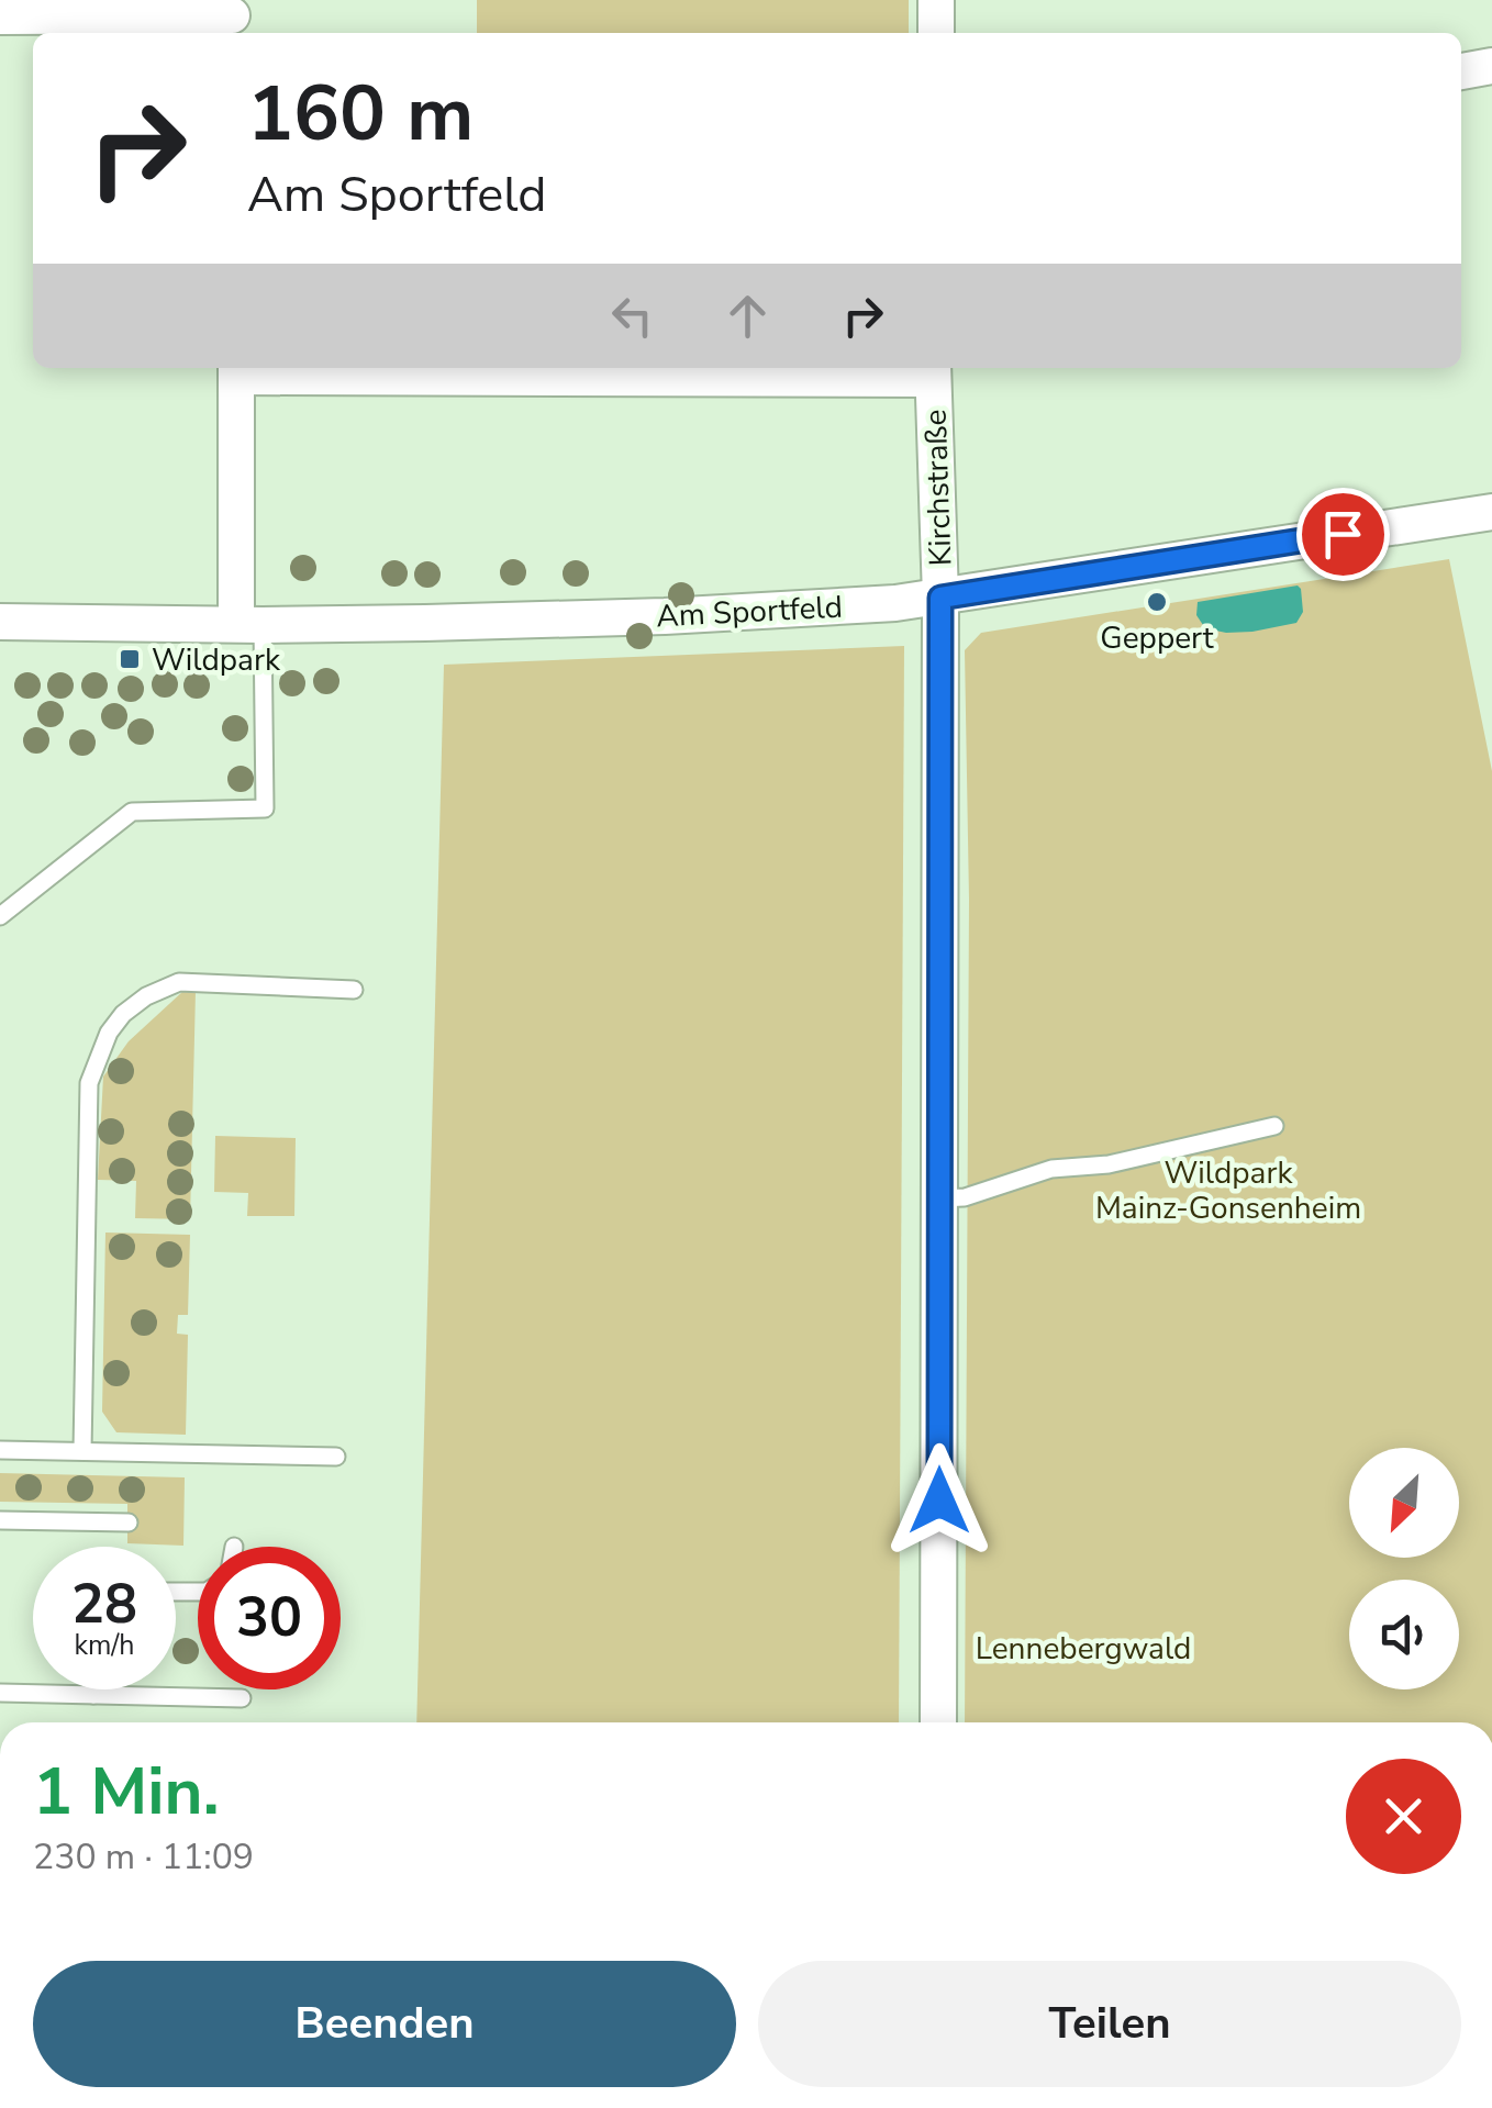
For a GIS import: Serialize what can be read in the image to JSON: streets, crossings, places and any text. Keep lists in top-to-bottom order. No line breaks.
{"streets":{"street":["Kirchstraße","Am Sportfeld"]},"crossings":[["Kirchstraße","Am Sportfeld"]],"parks":["Wildpark Mainz-Gonsenheim","Lennebergwald"],"places":{"other":["Geppert"],"transit":["Wildpark"]},"north":"bottom left","page":{"turn":["160 m","Am Sportfeld"],"speed":"28 km/h","limit":"30","heading":["1 Min.","230 m · 11:09"],"buttons":["Beenden","Teilen"]}}
